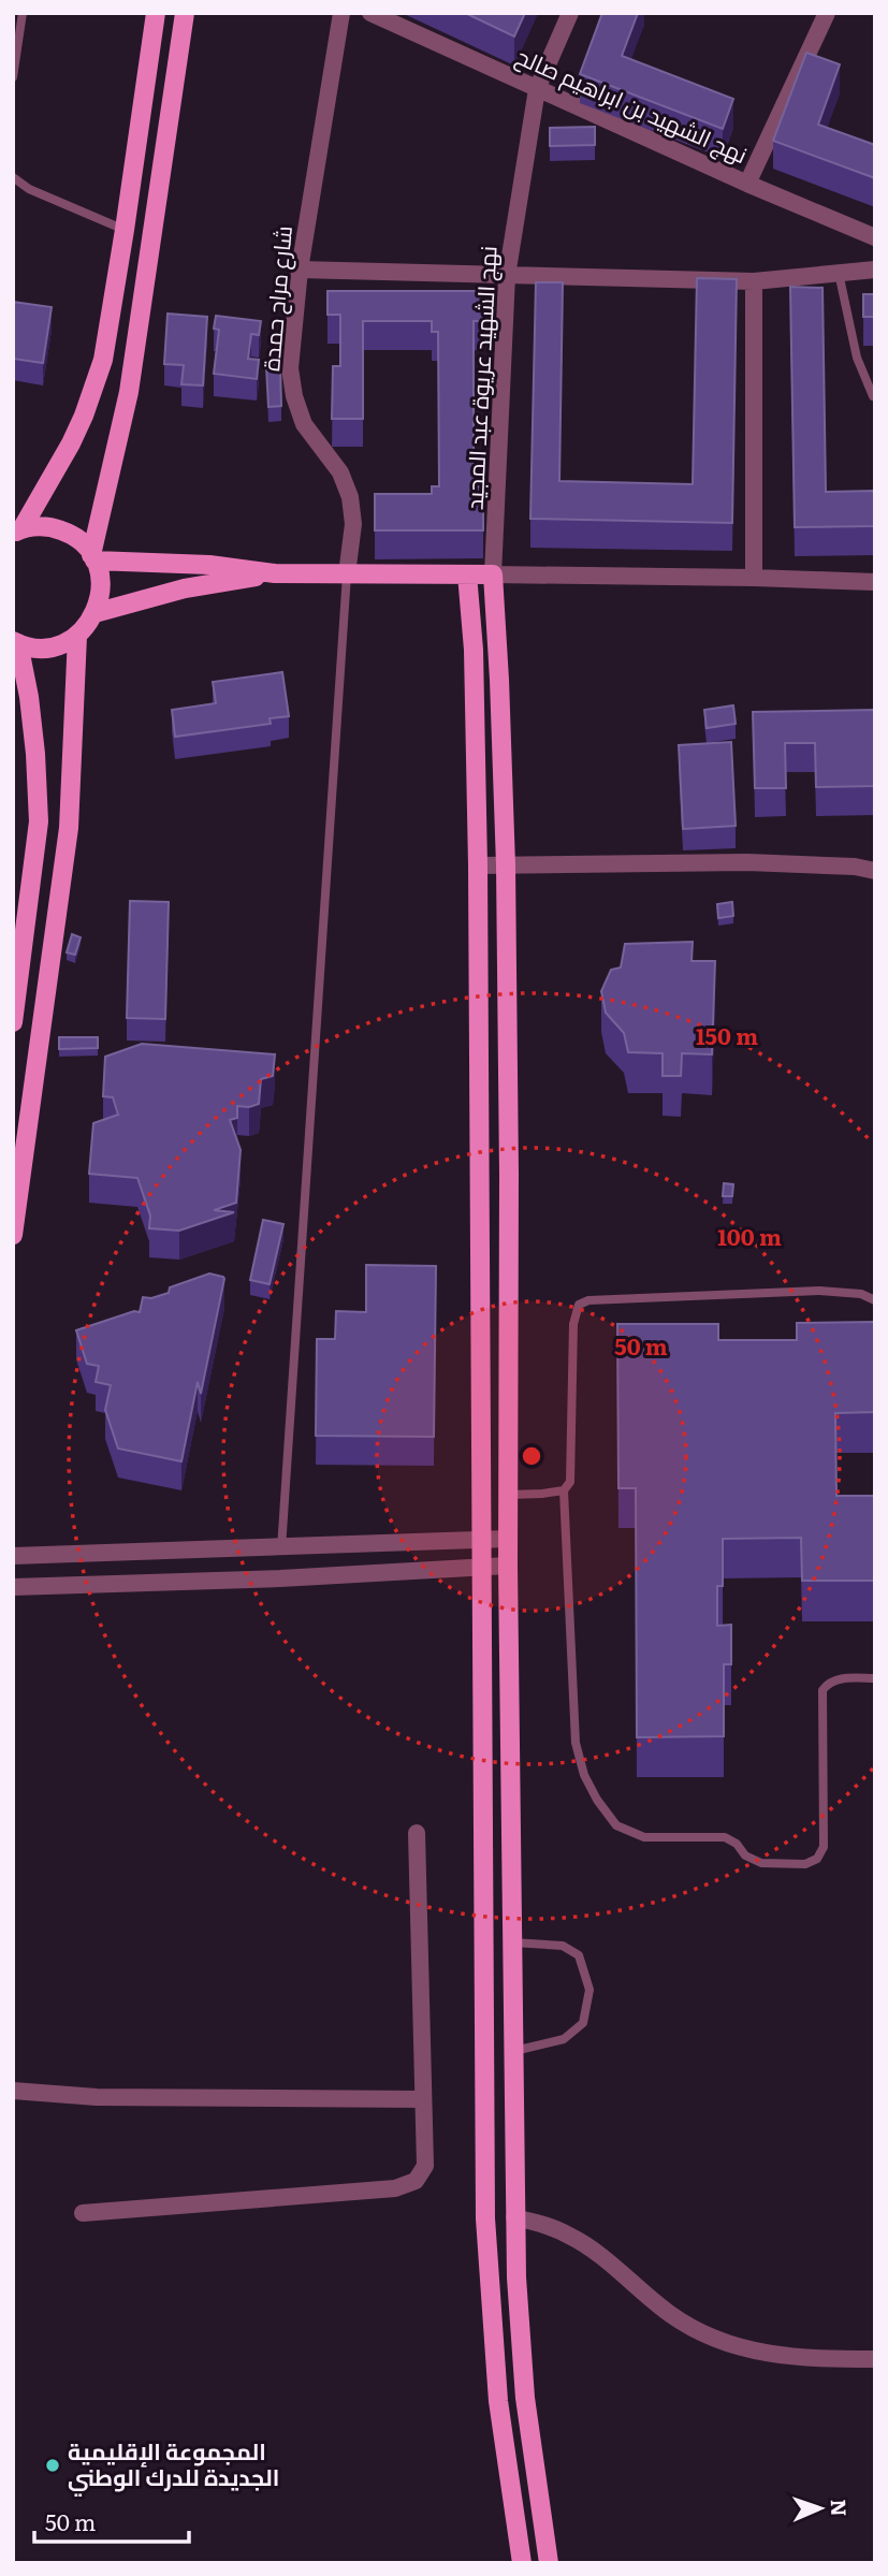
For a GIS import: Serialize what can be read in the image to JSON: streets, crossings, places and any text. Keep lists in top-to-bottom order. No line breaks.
{"streets":{"street":["نهج الشهيد بن ابراهيم صالح","شارع مراح حمدة","نهج الشهيد عريوة عبد المجيد"]},"crossings":[["نهج الشهيد بن ابراهيم صالح","نهج الشهيد عريوة عبد المجيد"]],"places":["المجموعة الإقليمية الجديدة للدرك الوطني"],"scale_bar":"50 m","north":"right","rings":["150 m","100 m","50 m"]}
